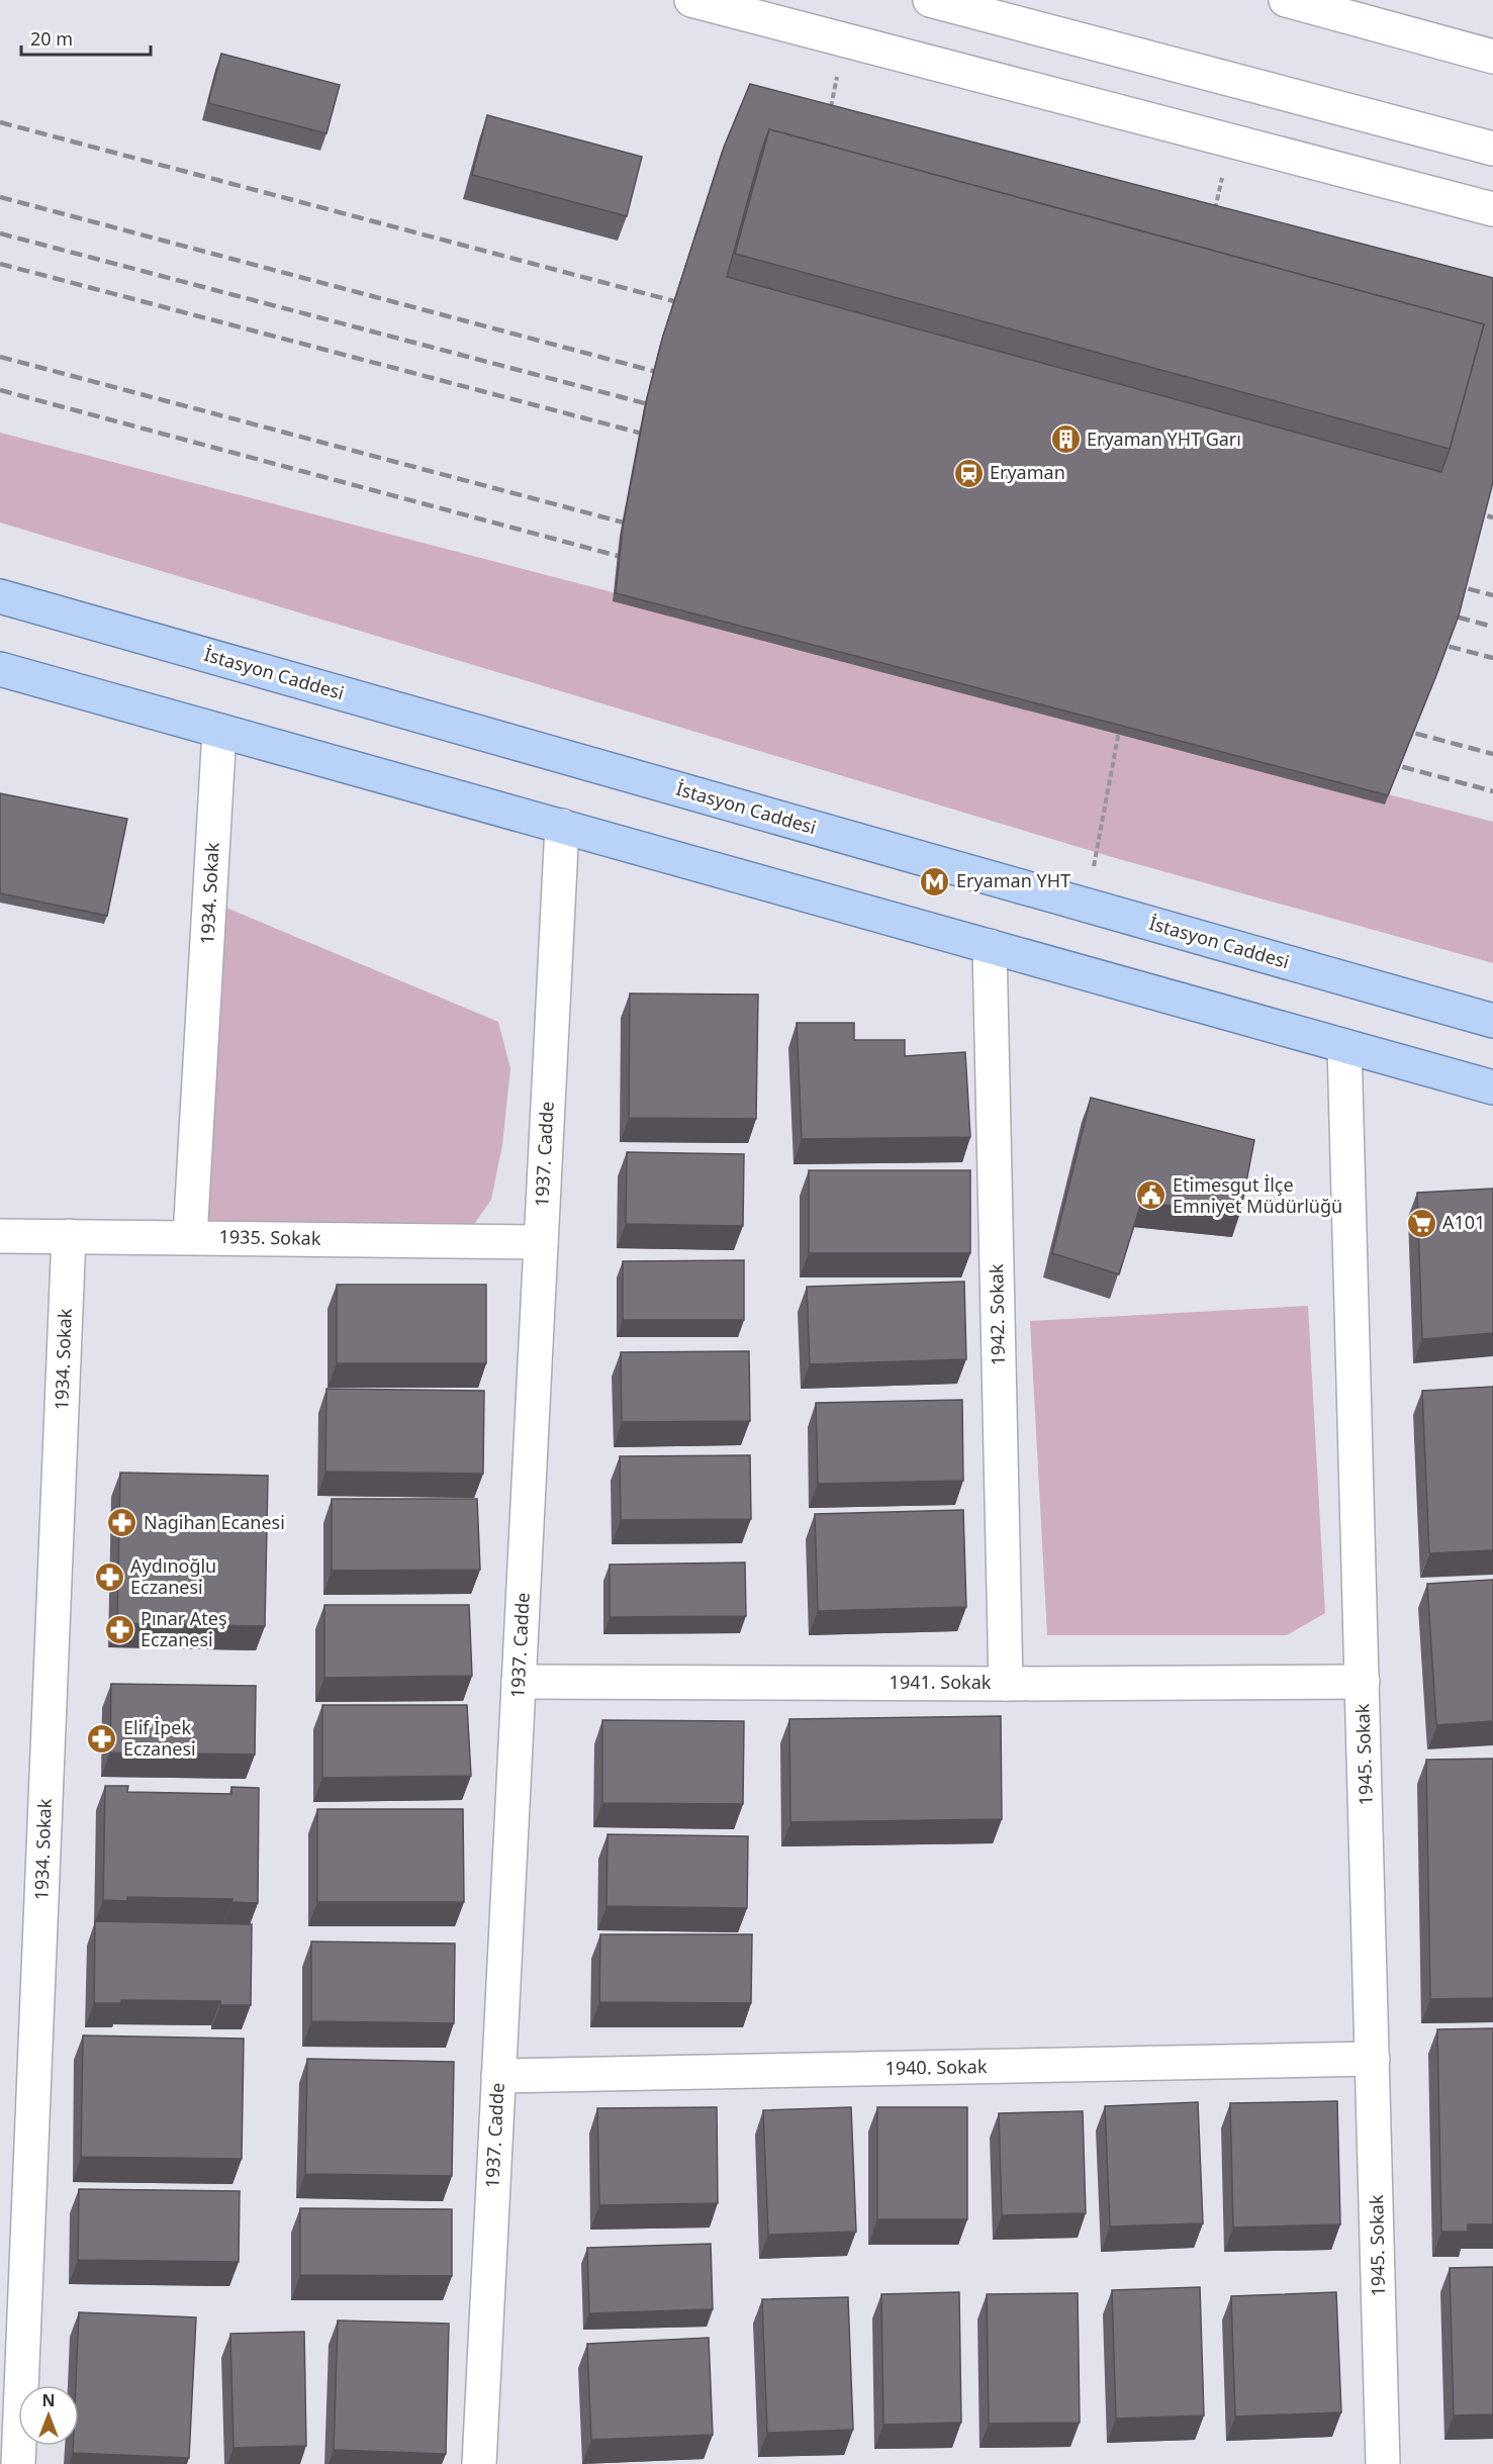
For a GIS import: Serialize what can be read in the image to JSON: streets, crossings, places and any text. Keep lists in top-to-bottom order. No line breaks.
{"streets":{"main road":["İstasyon Caddesi"],"street":["1934. Sokak","1937. Cadde","1935. Sokak","1942. Sokak","1941. Sokak","1945. Sokak","1940. Sokak"]},"crossings":[["1934. Sokak","1935. Sokak"],["1937. Cadde","1935. Sokak"],["1937. Cadde","1941. Sokak"],["1937. Cadde","1940. Sokak"],["1942. Sokak","1941. Sokak"],["1941. Sokak","1945. Sokak"],["1945. Sokak","1940. Sokak"]],"places":{"building":["Eryaman YHT Garı"],"station":["Eryaman"],"metro station":["Eryaman YHT"],"public building":["Etimesgut İlçe Emniyet Müdürlüğü"],"supermarket":["A101"],"pharmacy":["Nagihan Ecanesi","Aydınoğlu Eczanesi","Pınar Ateş Eczanesi","Elif İpek Eczanesi"]},"scale_bar":"20 m","north":"top"}
